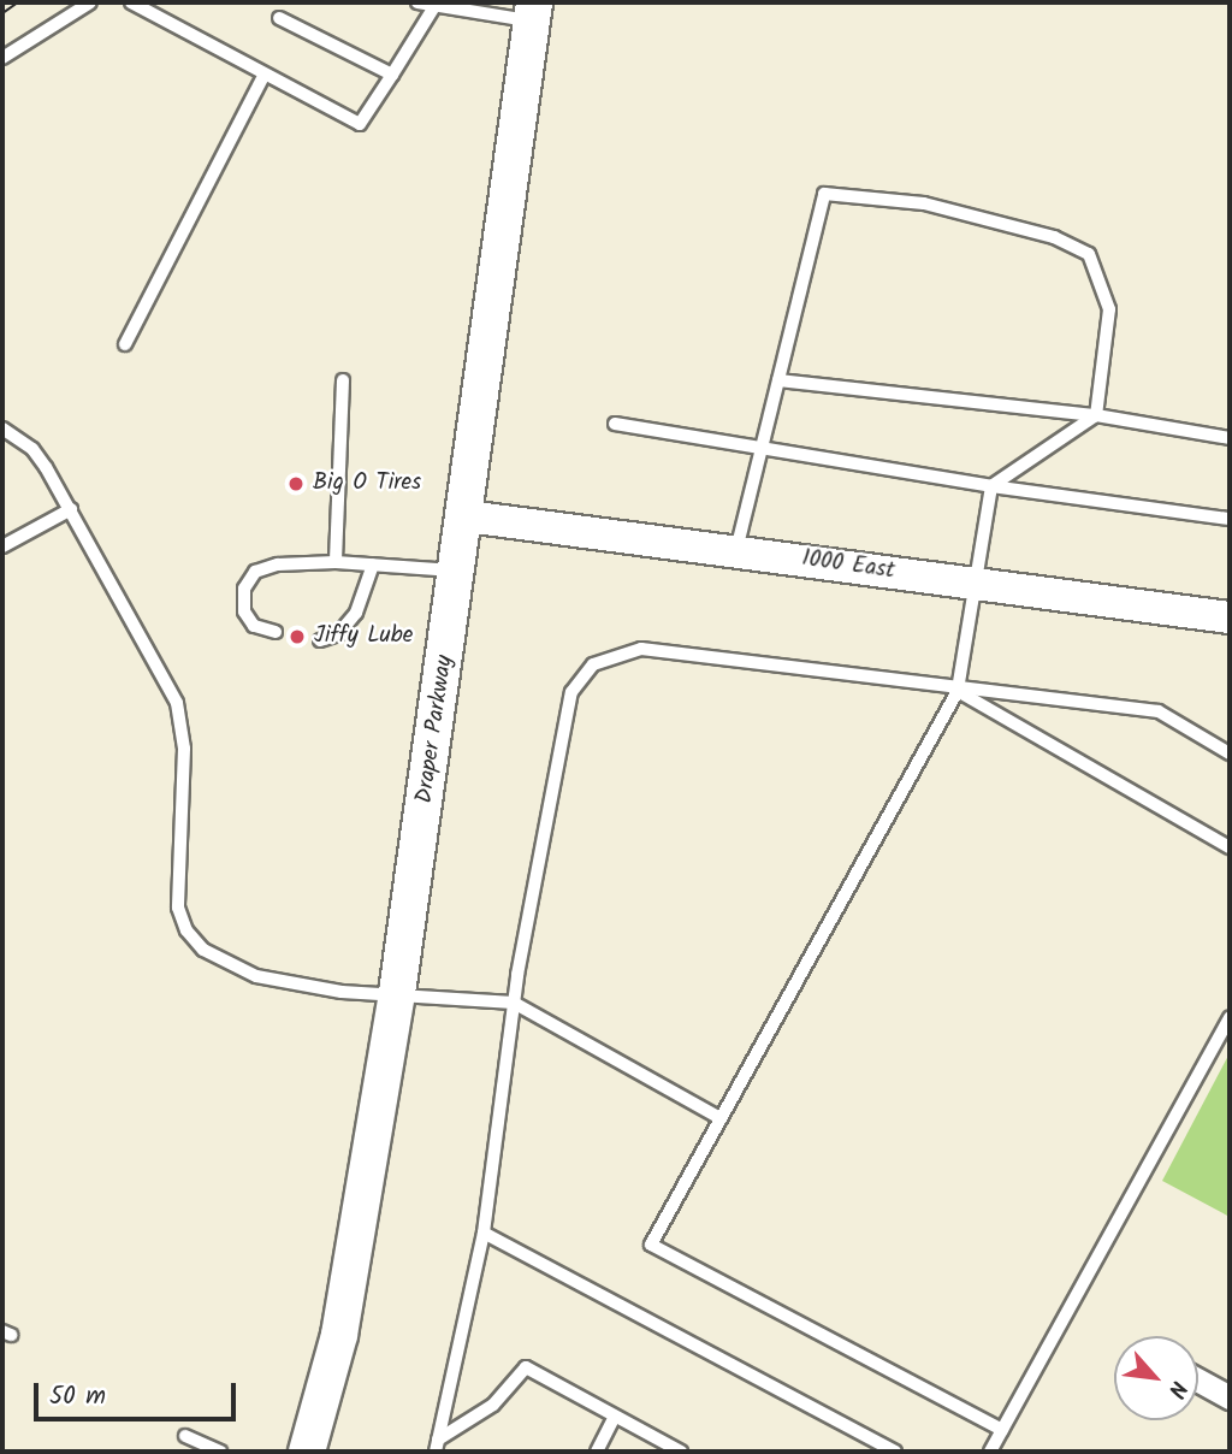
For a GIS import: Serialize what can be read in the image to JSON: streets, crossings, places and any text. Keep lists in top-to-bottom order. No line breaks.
{"streets":{"main road":["Draper Parkway"],"street":["1000 East"]},"crossings":[["1000 East","Draper Parkway"]],"places":["Big O Tires","Jiffy Lube"],"scale_bar":"50 m","north":"bottom right"}
